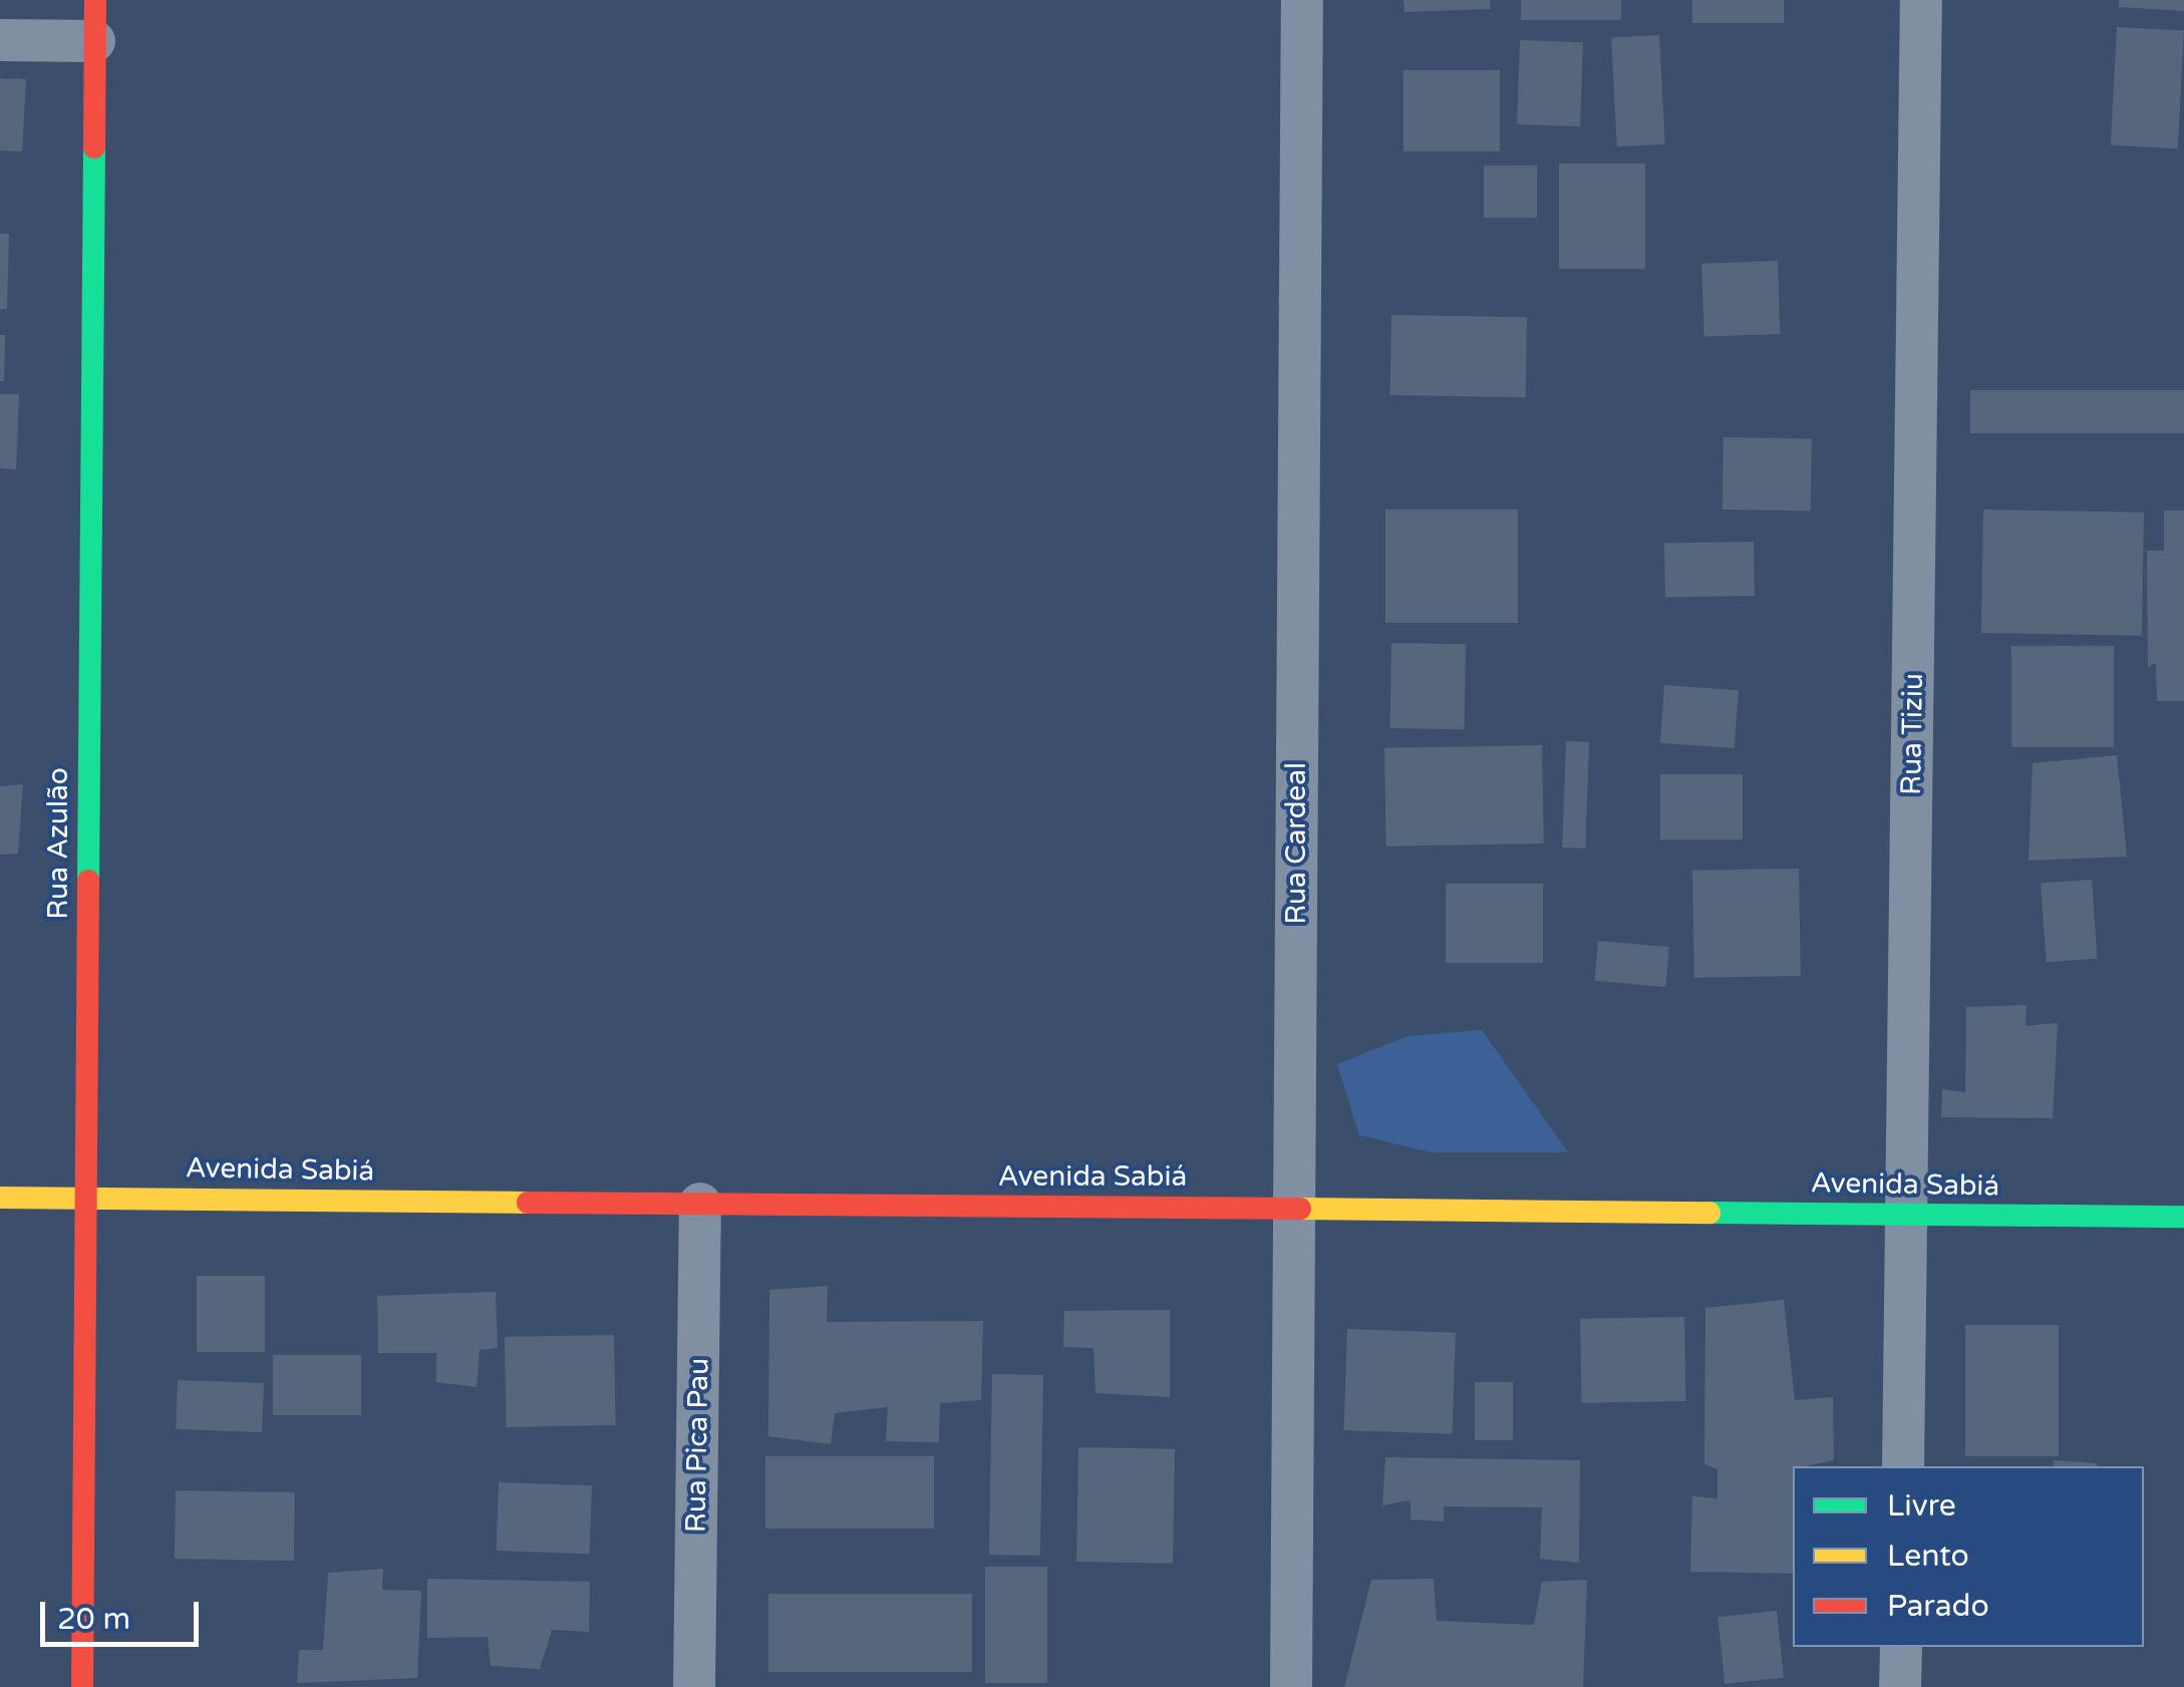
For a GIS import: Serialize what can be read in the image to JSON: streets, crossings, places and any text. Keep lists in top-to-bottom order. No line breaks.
{"streets":{"street":["Rua Tiziu","Rua Azulão","Rua Cardeal","Avenida Sabiá","Rua Pica Pau"]},"crossings":[["Rua Tiziu","Avenida Sabiá"],["Rua Azulão","Avenida Sabiá"],["Rua Cardeal","Avenida Sabiá"],["Avenida Sabiá","Rua Pica Pau"]],"legend":["Livre","Lento","Parado"],"scale_bar":"20 m"}
